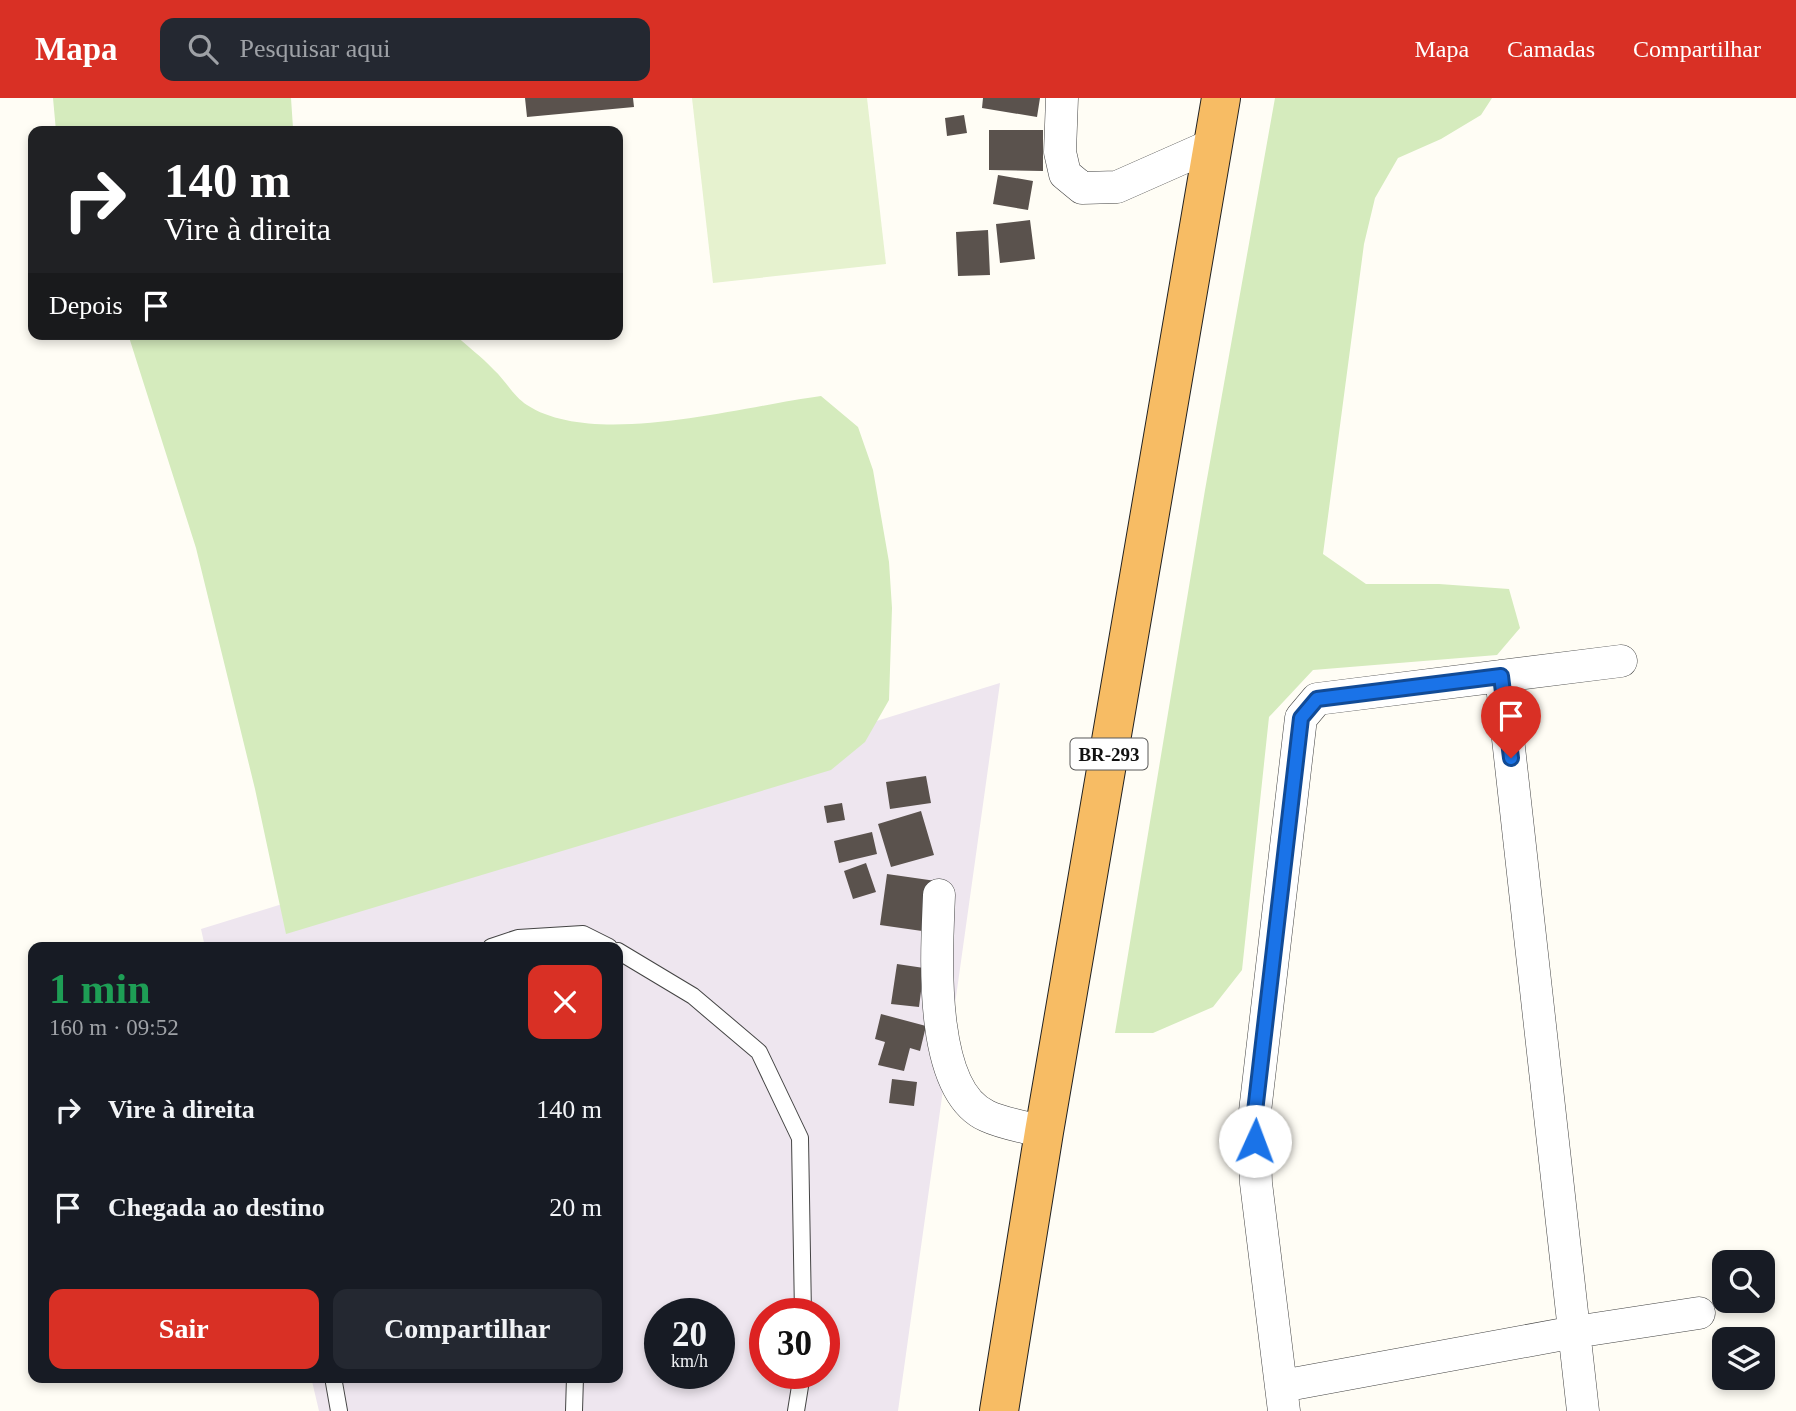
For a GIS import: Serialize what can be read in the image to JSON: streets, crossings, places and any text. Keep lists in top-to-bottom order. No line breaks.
{"streets":{"highway":["BR-293"]},"page":{"header":"Mapa","search":"Pesquisar aqui","nav":["Mapa","Camadas","Compartilhar"],"turn":["140 m","Vire à direita"],"then":"Depois","heading":["1 min","160 m · 09:52"],"list":[{"name":"Vire à direita","value":"140 m"},{"name":"Chegada ao destino","value":"20 m"}],"buttons":["Sair","Compartilhar"],"speed":"20 km/h","limit":"30"}}
